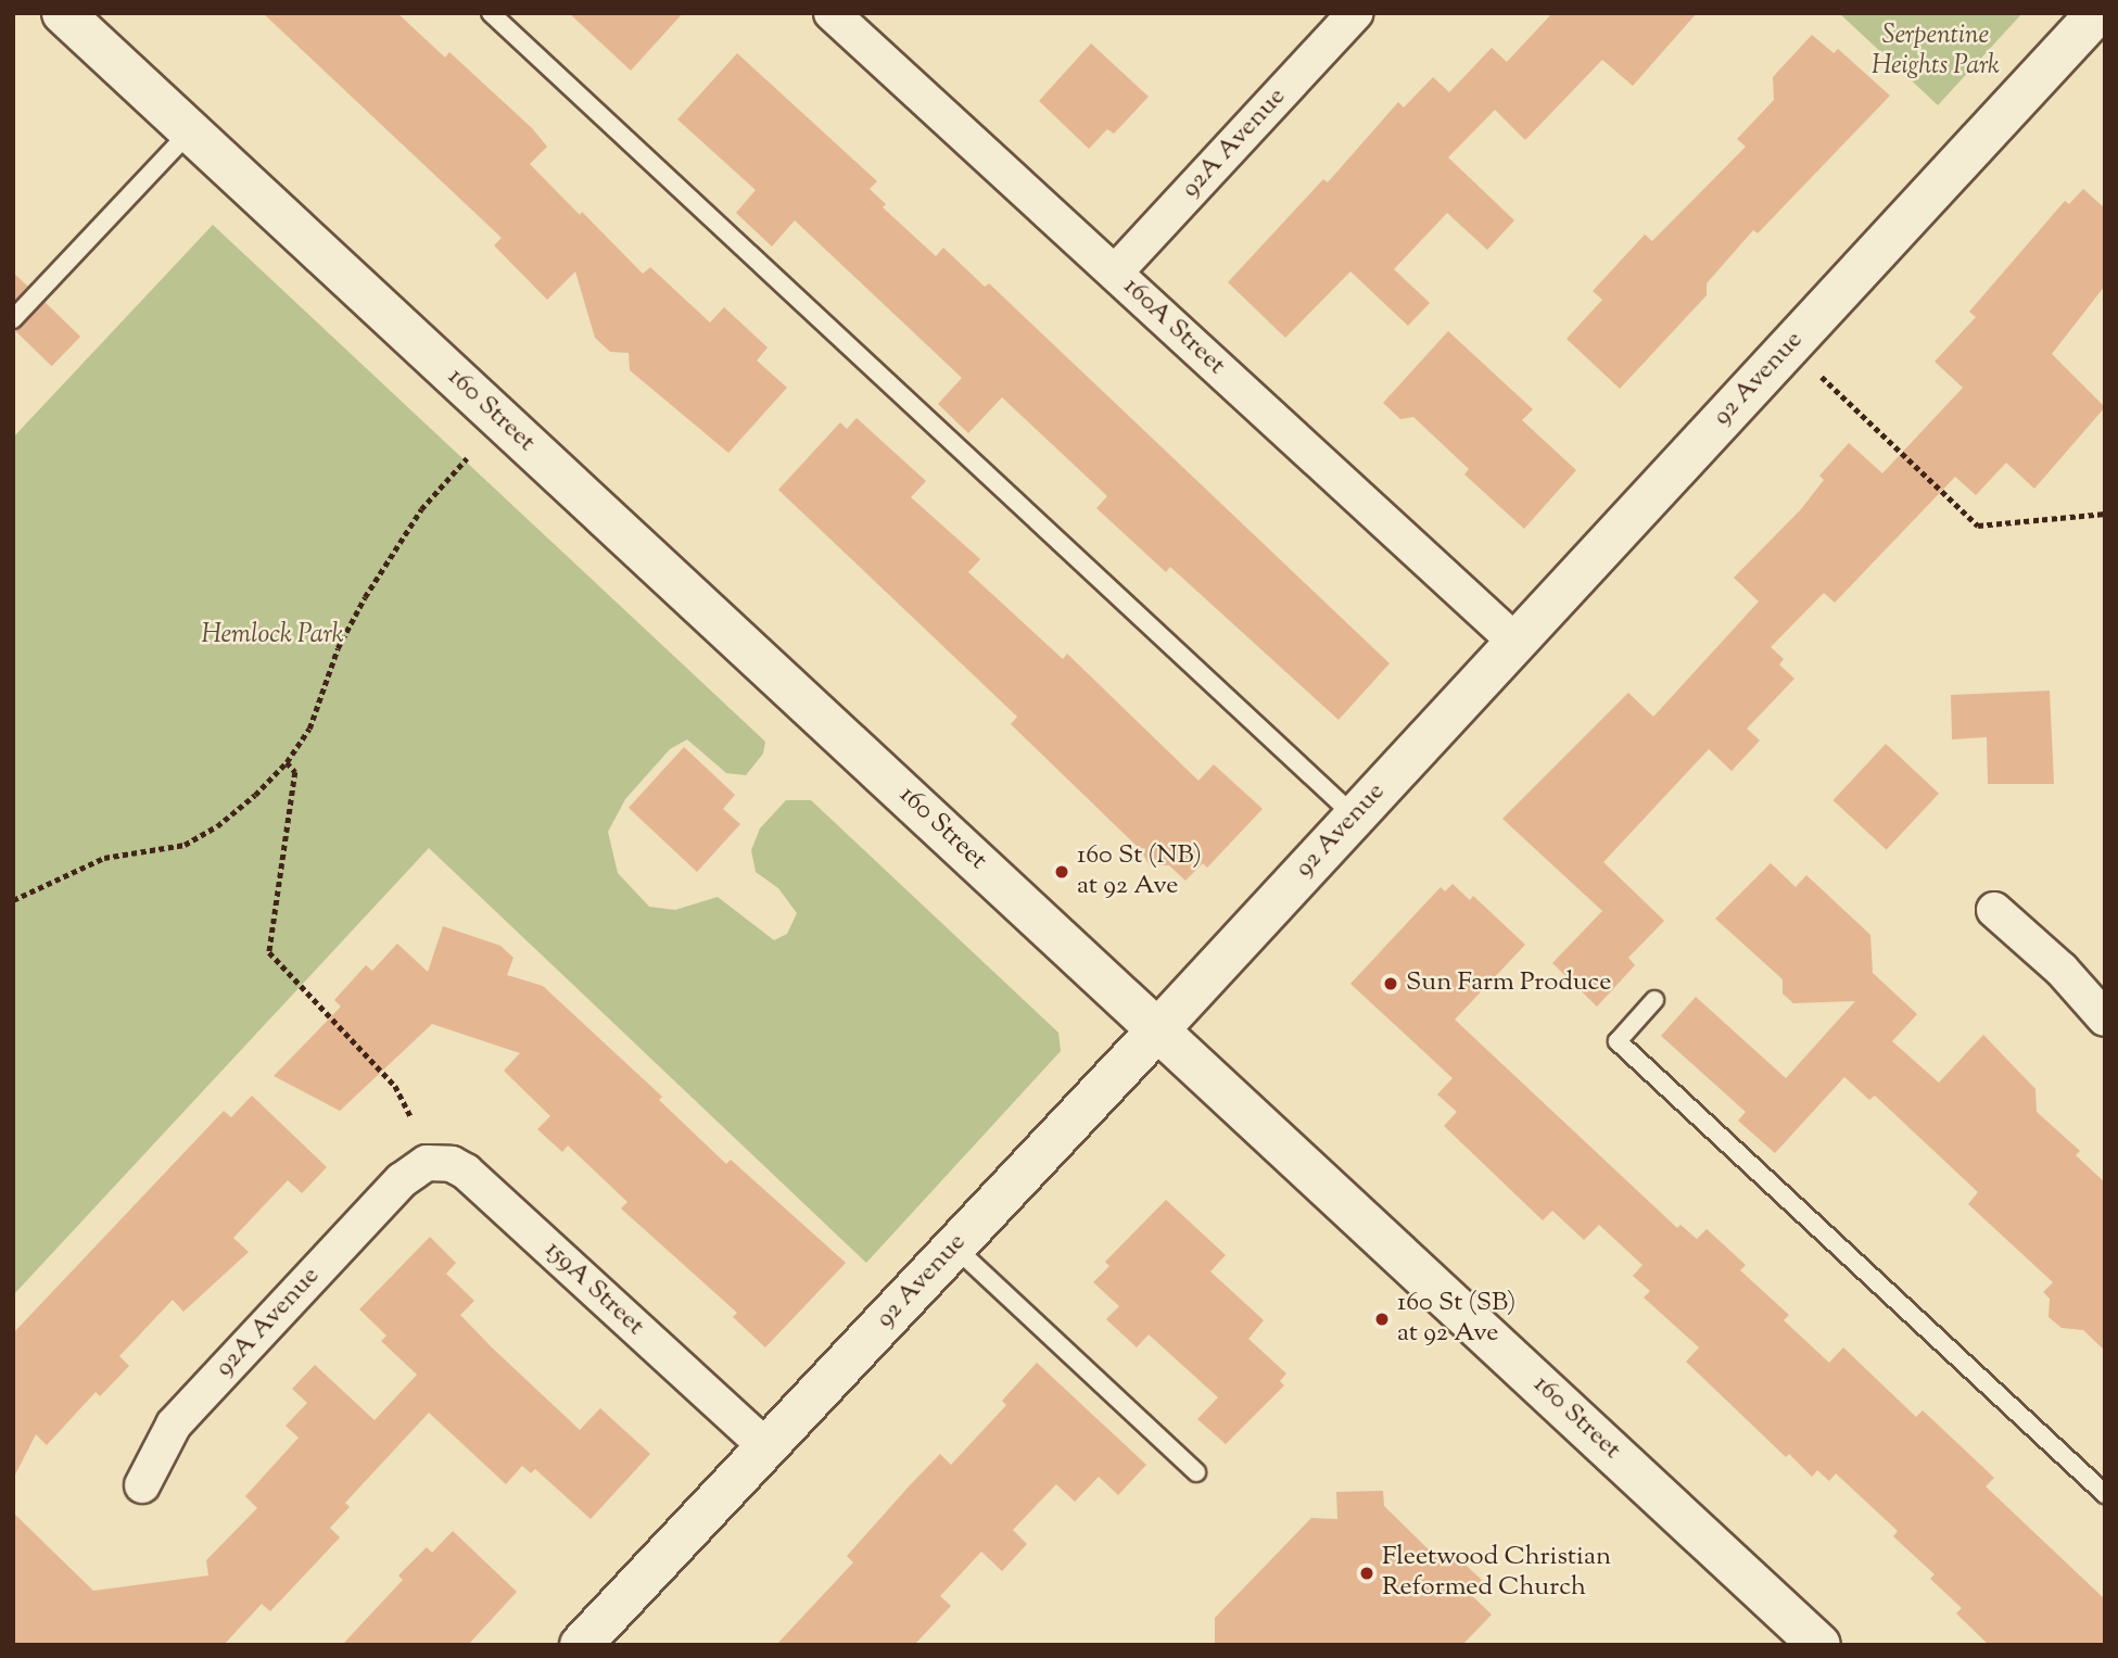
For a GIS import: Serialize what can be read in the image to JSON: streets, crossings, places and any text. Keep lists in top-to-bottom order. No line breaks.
{"streets":{"main road":["92 Avenue","160 Street"],"street":["92A Avenue","160A Street","159A Street"]},"crossings":[["92A Avenue","160A Street"],["92A Avenue","159A Street"],["160A Street","92 Avenue"],["92 Avenue","160 Street"],["92 Avenue","159A Street"]],"parks":["Serpentine Heights Park","Hemlock Park"],"places":["160 St (NB) at 92 Ave","Sun Farm Produce","160 St (SB) at 92 Ave","Fleetwood Christian Reformed Church"]}
